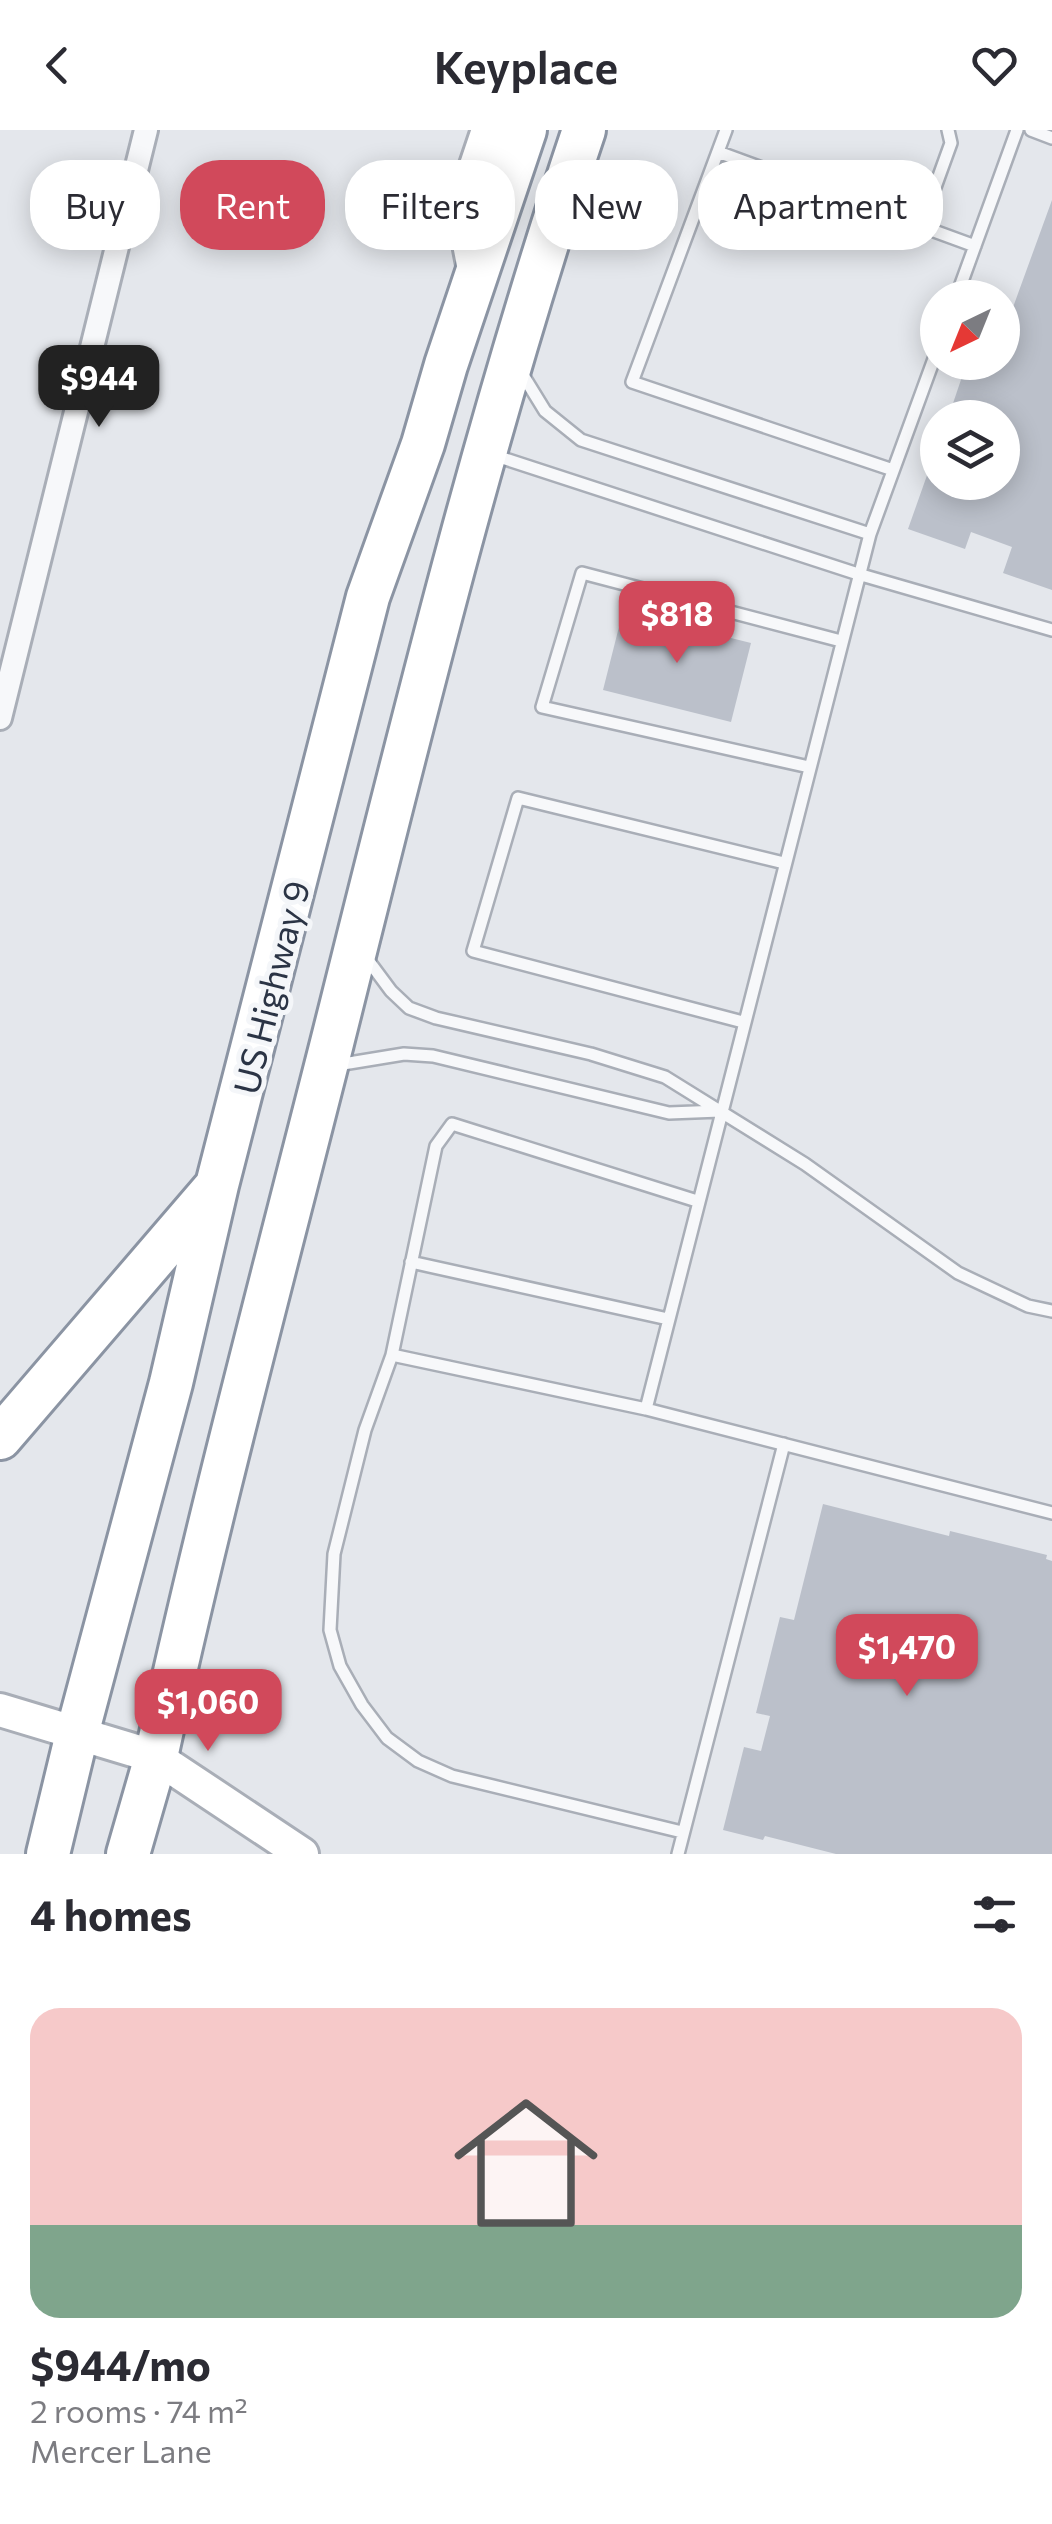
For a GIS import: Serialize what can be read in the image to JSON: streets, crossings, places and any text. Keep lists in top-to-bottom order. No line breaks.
{"streets":{"highway":["US Highway 9"]},"north":"bottom left","page":{"header":"Keyplace","chip":["Buy","Rent","Filters","New","Apartment"],"price":["$944","$818","$1,470","$1,060"],"heading":"4 homes","list":[{"name":"$944/mo","note":"2 rooms · 74 m² · Mercer Lane"}]}}
